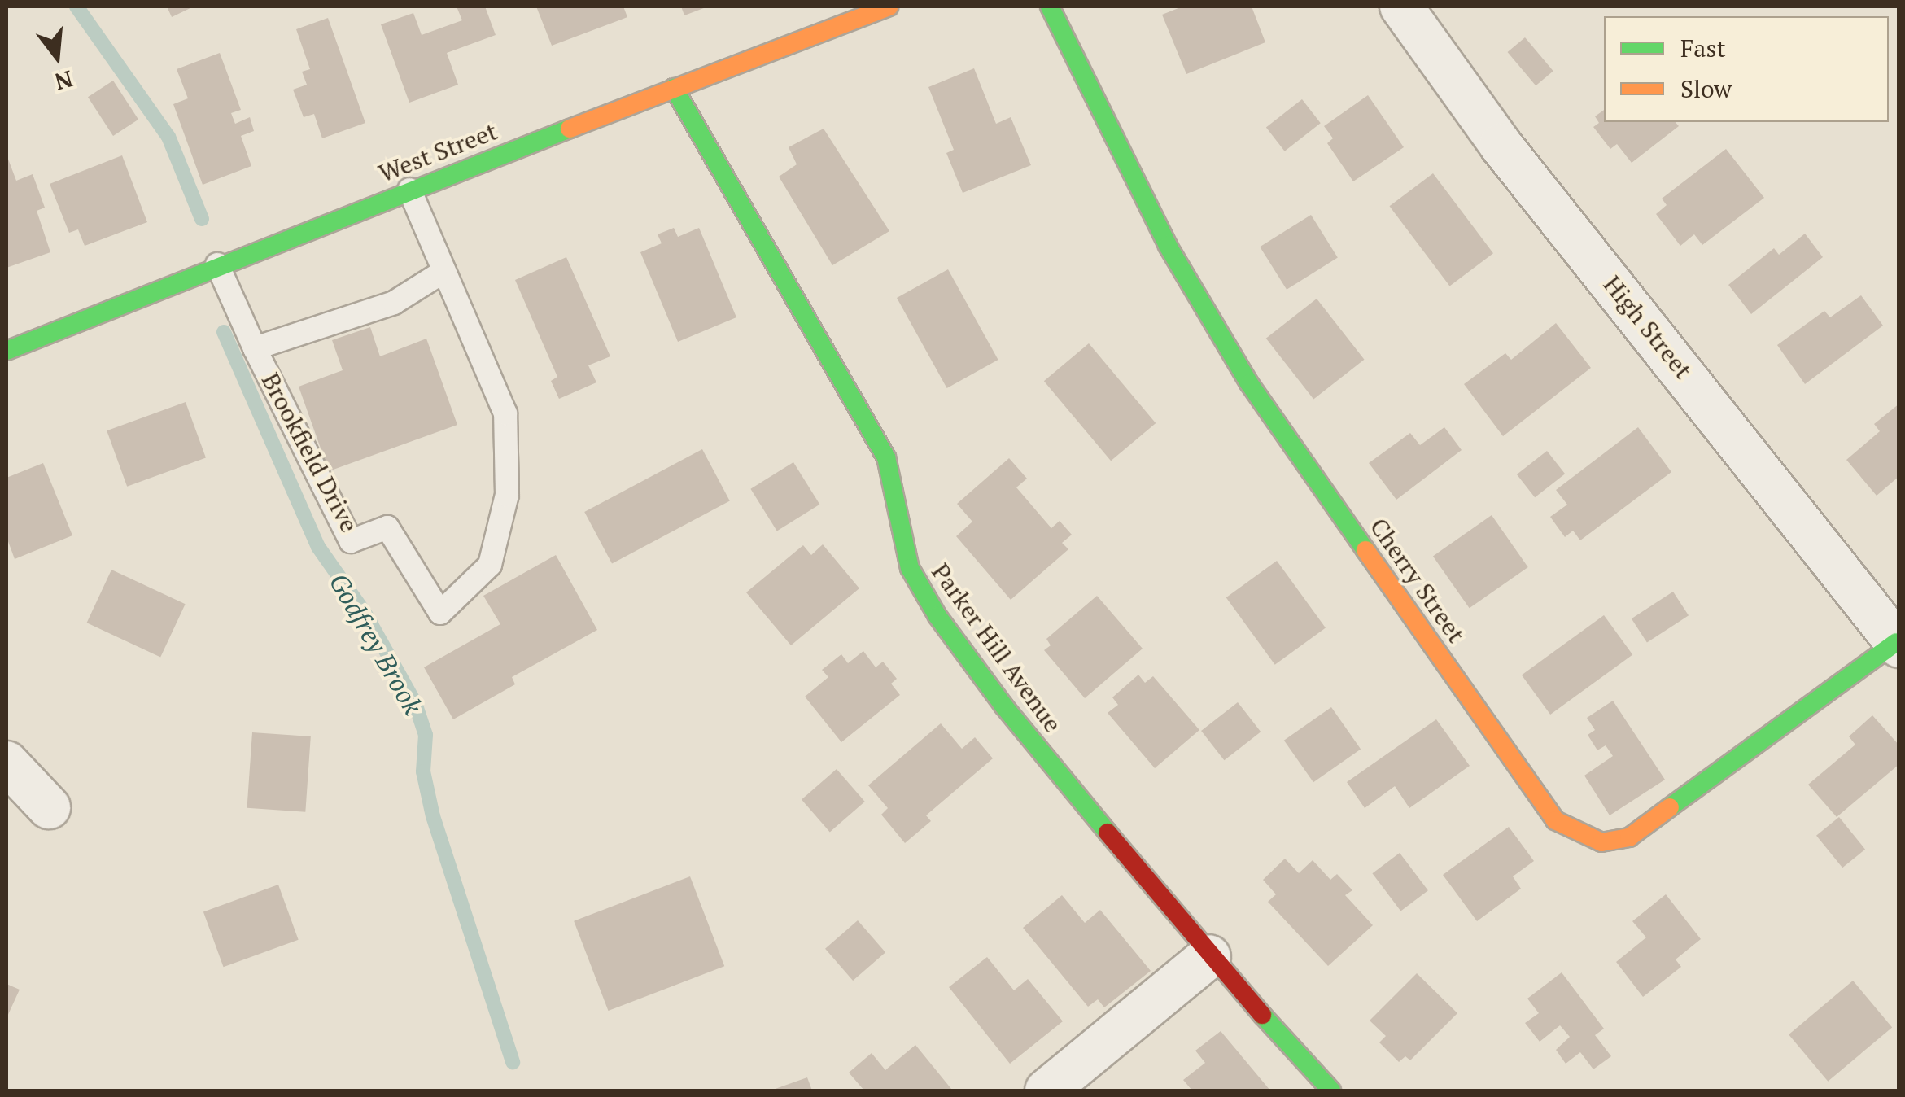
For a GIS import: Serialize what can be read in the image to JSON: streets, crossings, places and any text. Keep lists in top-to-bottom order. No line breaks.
{"streets":{"street":["West Street","High Street","Cherry Street","Parker Hill Avenue"],"lane":["Brookfield Drive"]},"crossings":[["West Street","Brookfield Drive"],["West Street","Parker Hill Avenue"],["High Street","Cherry Street"]],"water":["Godfrey Brook"],"legend":["Fast","Slow"],"north":"bottom"}
